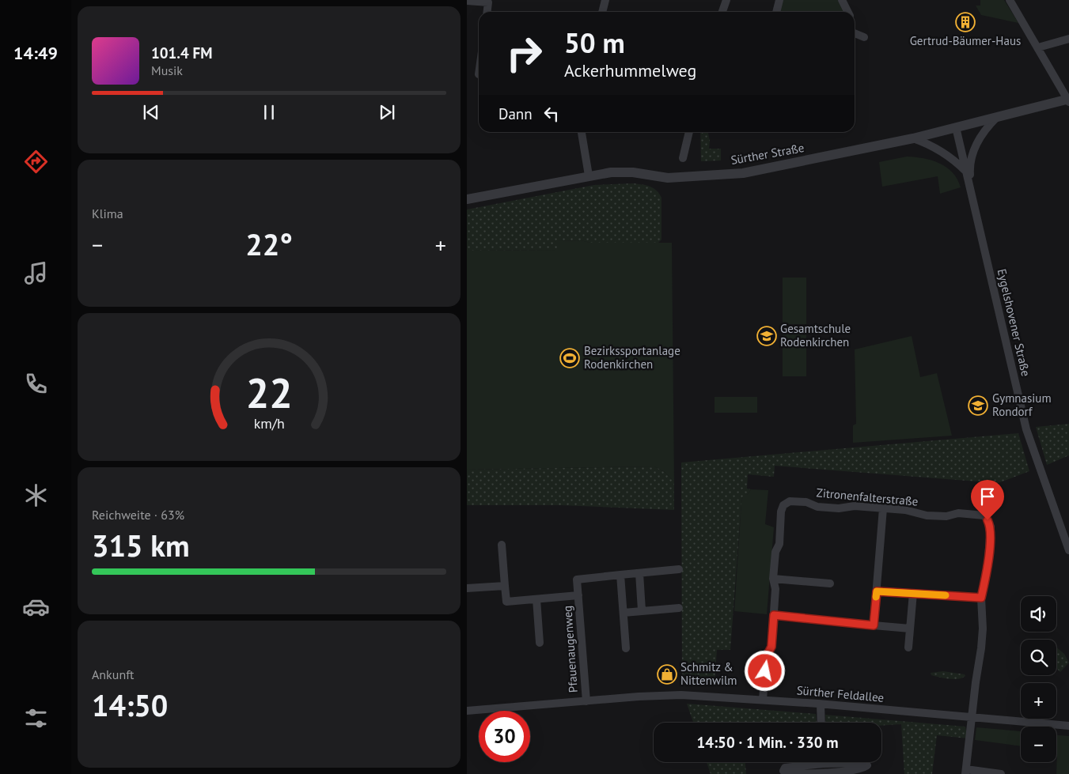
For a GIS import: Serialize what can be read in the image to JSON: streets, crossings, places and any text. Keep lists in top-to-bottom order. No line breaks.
{"streets":{"street":["Sürther Straße","Eygelshovener Straße","Zitronenfalterstraße","Pfauenaugenweg","Sürther Feldallee"]},"crossings":[["Sürther Straße","Eygelshovener Straße"],["Zitronenfalterstraße","Sürther Feldallee"],["Pfauenaugenweg","Sürther Feldallee"]],"places":{"building":["Gertrud-Bäumer-Haus"],"school or university":["Gesamtschule Rodenkirchen","Gymnasium Rondorf"],"sports":["Bezirkssportanlage Rodenkirchen"],"shop":["Schmitz & Nittenwilm"]},"page":{"tabs":"14:49","turn":["50 m","Ackerhummelweg"],"song":["101.4 FM","Musik"],"then":"Dann","tile":["Klima",["Reichweite · 63%","315 km"],["Ankunft","14:50"]],"heat":["−","22°","+"],"map_buttons":["+","−"],"limit":"30","trip":"14:50 · 1 Min. · 330 m","gauge":["22","km/h"]}}
